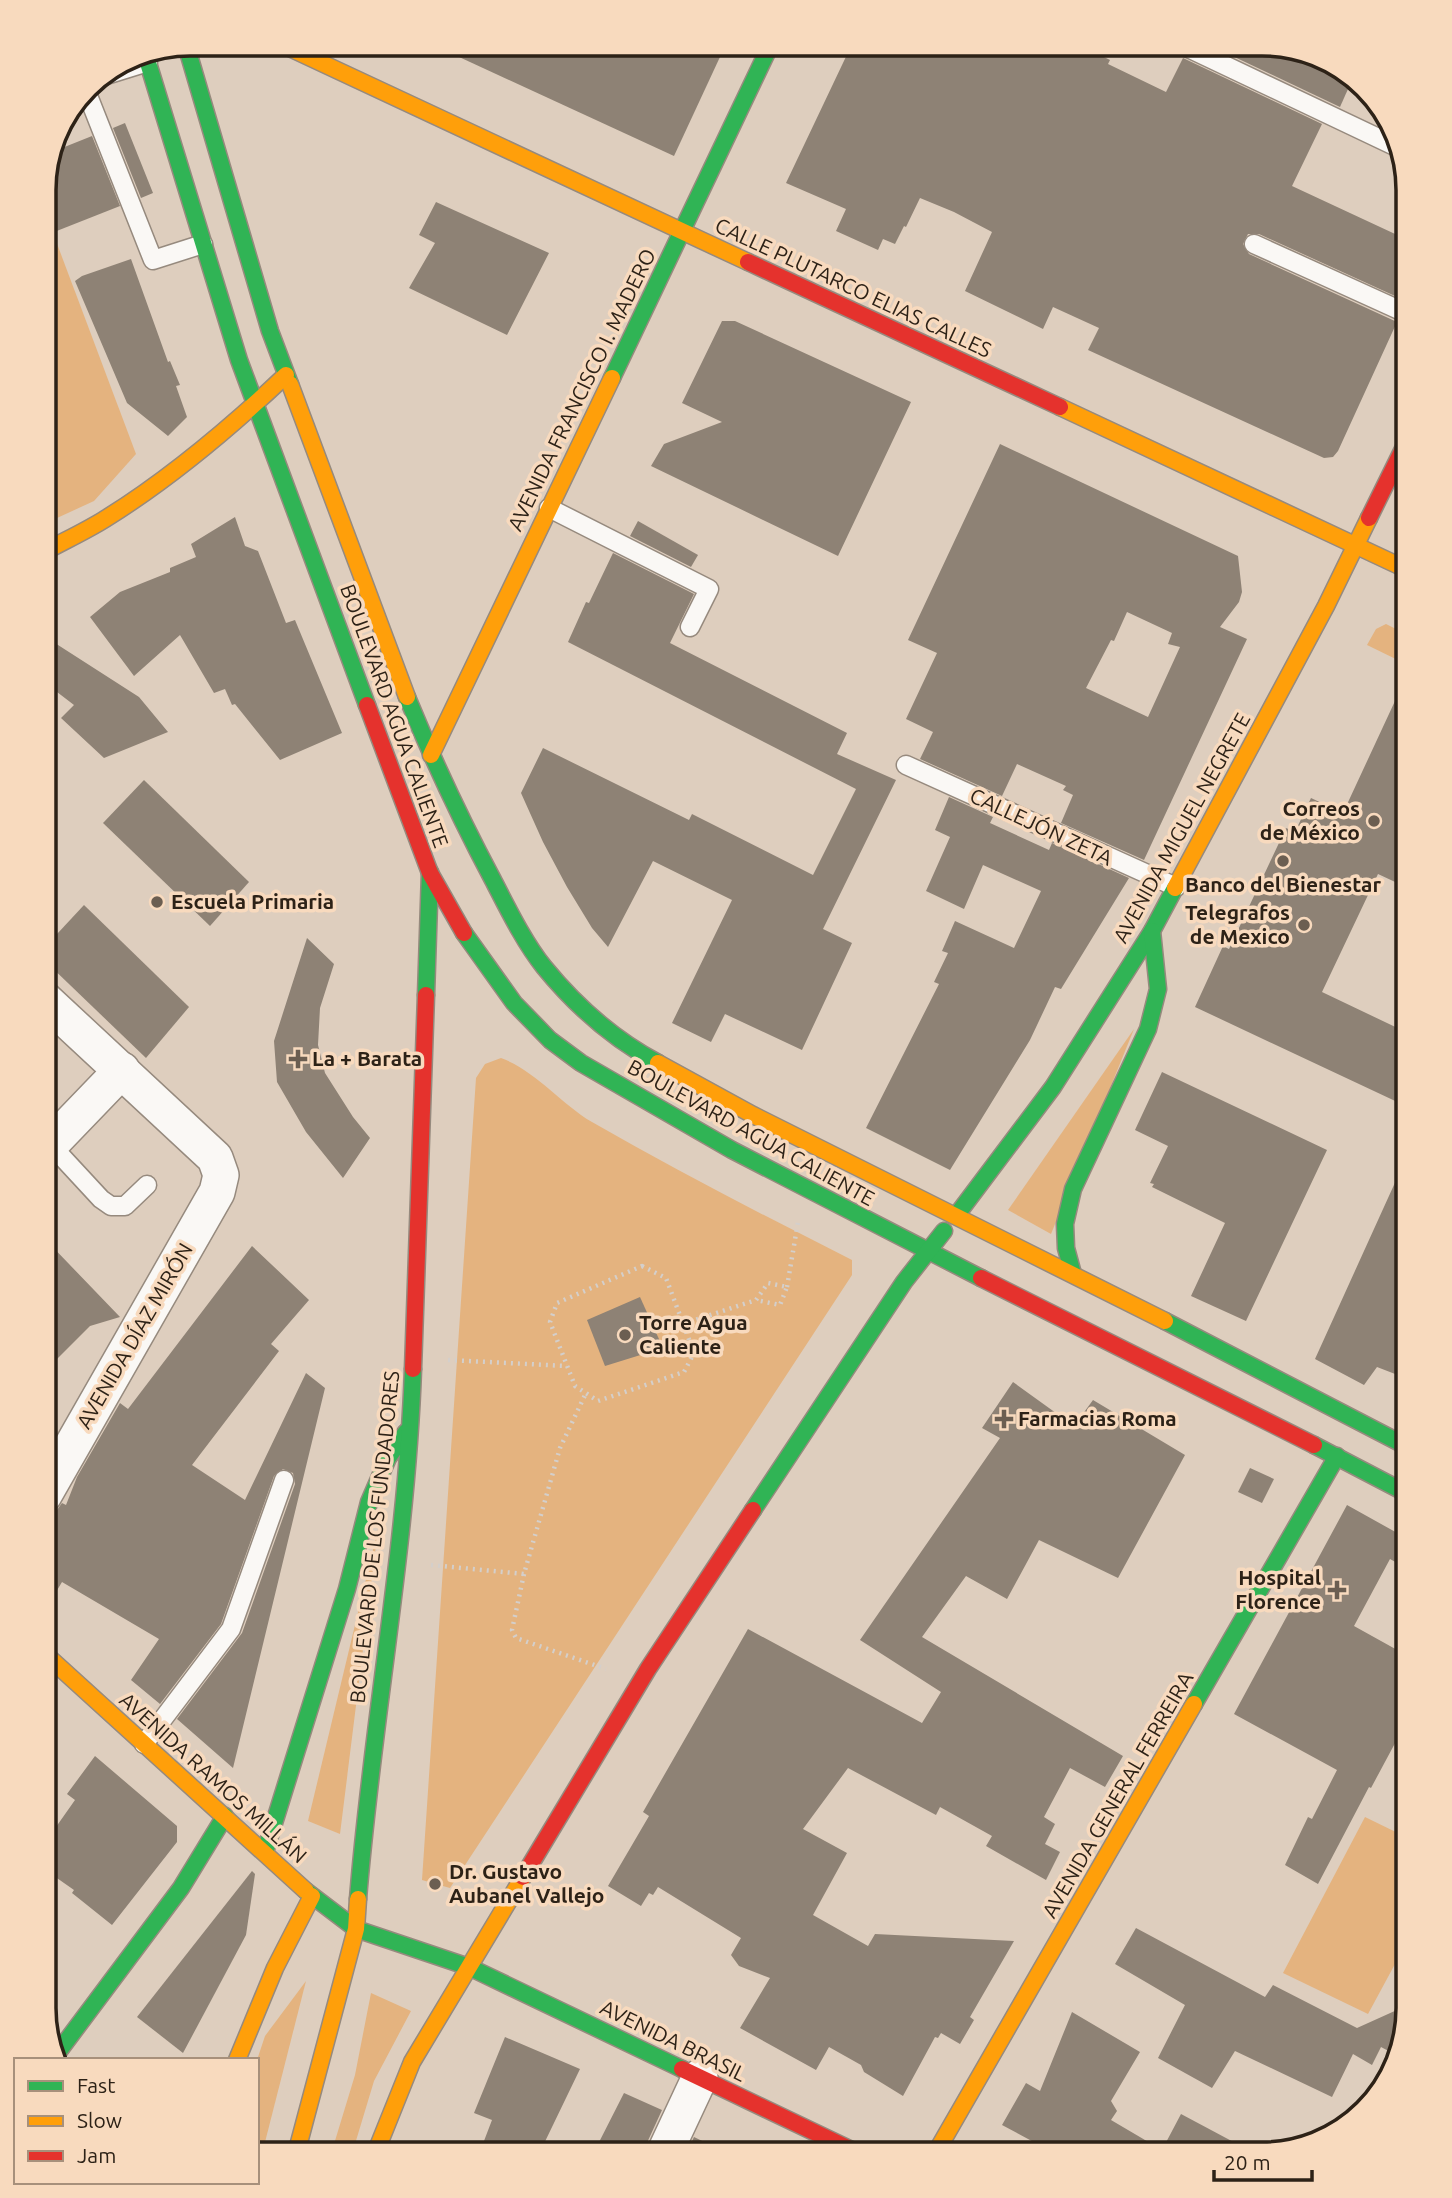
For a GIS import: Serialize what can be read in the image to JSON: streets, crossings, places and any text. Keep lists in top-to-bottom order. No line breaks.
{"streets":{"main road":["CALLE PLUTARCO ELIAS CALLES","AVENIDA FRANCISCO I. MADERO","BOULEVARD AGUA CALIENTE","AVENIDA MIGUEL NEGRETE","BOULEVARD DE LOS FUNDADORES","AVENIDA RAMOS MILLÁN","AVENIDA GENERAL FERREIRA","AVENIDA BRASIL"],"street":["AVENIDA DÍAZ MIRÓN"],"lane":["CALLEJÓN ZETA"]},"crossings":[["CALLE PLUTARCO ELIAS CALLES","AVENIDA FRANCISCO I. MADERO"],["CALLE PLUTARCO ELIAS CALLES","AVENIDA MIGUEL NEGRETE"],["AVENIDA FRANCISCO I. MADERO","BOULEVARD AGUA CALIENTE"],["BOULEVARD AGUA CALIENTE","AVENIDA MIGUEL NEGRETE"],["BOULEVARD AGUA CALIENTE","BOULEVARD DE LOS FUNDADORES"],["BOULEVARD AGUA CALIENTE","AVENIDA GENERAL FERREIRA"],["CALLEJÓN ZETA","AVENIDA MIGUEL NEGRETE"],["BOULEVARD DE LOS FUNDADORES","AVENIDA RAMOS MILLÁN"],["BOULEVARD DE LOS FUNDADORES","AVENIDA BRASIL"],["AVENIDA RAMOS MILLÁN","AVENIDA BRASIL"]],"places":{"other":["Correos de México","Banco del Bienestar","Escuela Primaria","Telegrafos de Mexico","Torre Agua Caliente","Dr. Gustavo Aubanel Vallejo"],"health":["La + Barata","Farmacias Roma","Hospital Florence"]},"legend":["Fast","Slow","Jam"],"scale_bar":"20 m"}
